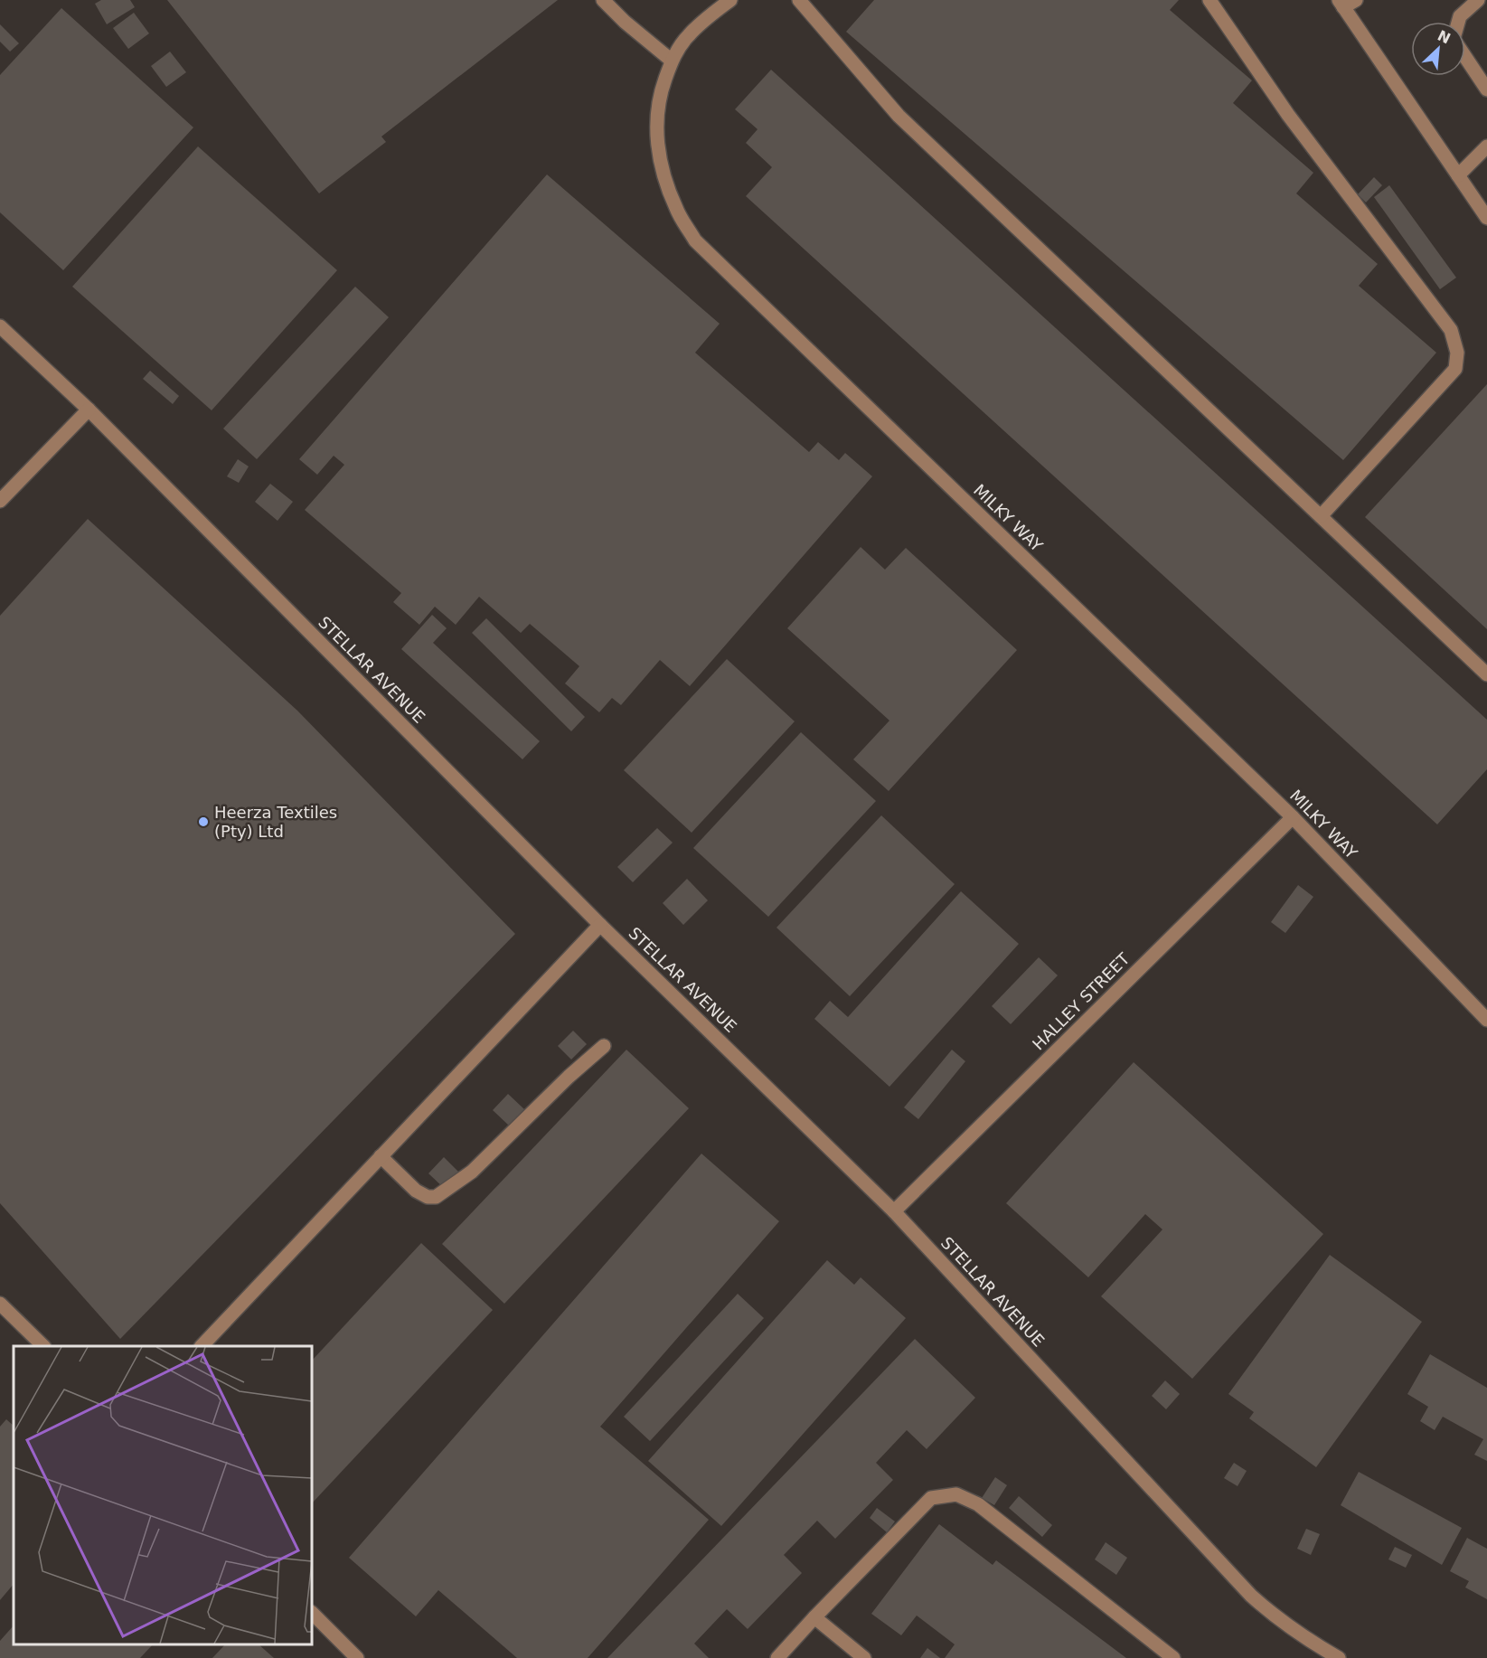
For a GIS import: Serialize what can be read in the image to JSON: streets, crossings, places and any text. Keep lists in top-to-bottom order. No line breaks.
{"streets":{"street":["MILKY WAY","STELLAR AVENUE","HALLEY STREET"]},"crossings":[["MILKY WAY","HALLEY STREET"],["STELLAR AVENUE","HALLEY STREET"]],"places":["Heerza Textiles (Pty) Ltd"],"north":"top right"}
